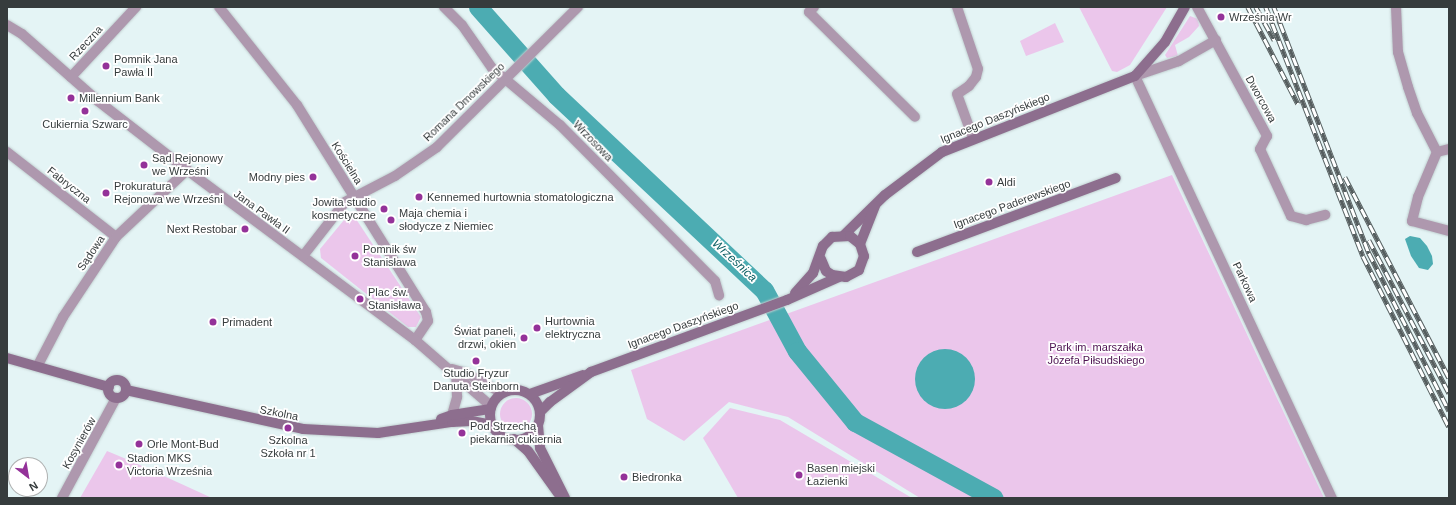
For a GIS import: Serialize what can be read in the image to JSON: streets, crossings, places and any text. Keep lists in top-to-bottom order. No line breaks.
{"streets":{"street":["Rzeczna","Dworcowa","Romana Dmowskiego","Ignacego Daszyńskiego","Wrzosowa","Kościelna","Fabryczna","Ignacego Paderewskiego","Jana Pawła II","Sądowa","Parkowa","Szkolna","Kosynierów"]},"crossings":[["Rzeczna","Jana Pawła II"],["Dworcowa","Ignacego Daszyńskiego"],["Romana Dmowskiego","Wrzosowa"],["Romana Dmowskiego","Kościelna"],["Romana Dmowskiego","Jana Pawła II"],["Ignacego Daszyńskiego","Jana Pawła II"],["Ignacego Daszyńskiego","Parkowa"],["Ignacego Daszyńskiego","Szkolna"],["Kościelna","Jana Pawła II"],["Fabryczna","Sądowa"],["Jana Pawła II","Sądowa"],["Jana Pawła II","Szkolna"],["Szkolna","Kosynierów"]],"water":["Wrześnica"],"parks":["Park im. marszałka Józefa Piłsudskiego"],"places":["Września Wr","Pomnik Jana Pawła II","Millennium Bank","Cukiernia Szwarc","Sąd Rejonowy we Wrześni","Modny pies","Aldi","Prokuratura Rejonowa we Wrześni","Kennemed hurtownia stomatologiczna","Jowita studio kosmetyczne","Maja chemia i słodycze z Niemiec","Next Restobar","Pomnik św Stanisława","Plac św. Stanisława","Primadent","Hurtownia elektryczna","Świat paneli, drzwi, okien","Studio Fryzur Danuta Steinborn","Szkolna Szkoła nr 1","Pod Strzechą piekarnia cukiernia","Orle Mont-Bud","Stadion MKS Victoria Września","Basen miejski Łazienki","Biedronka"],"north":"bottom right"}
